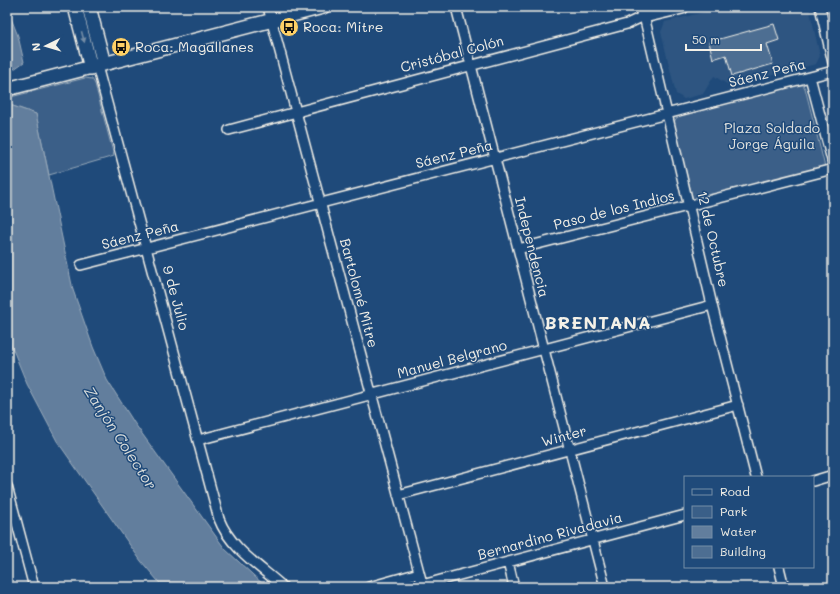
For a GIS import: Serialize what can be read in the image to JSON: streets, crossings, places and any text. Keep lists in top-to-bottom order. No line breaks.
{"streets":{"main road":["Cristóbal Colón","9 de Julio"],"street":["Sáenz Peña","Paso de los Indios","12 de Octubre","Independencia","Bartolomé Mitre","Manuel Belgrano","Winter","Bernardino Rivadavia"]},"crossings":[["Cristóbal Colón","12 de Octubre"],["Cristóbal Colón","Independencia"],["Cristóbal Colón","Bartolomé Mitre"],["Sáenz Peña","12 de Octubre"],["Sáenz Peña","Independencia"],["Sáenz Peña","Bartolomé Mitre"],["Sáenz Peña","9 de Julio"],["Paso de los Indios","12 de Octubre"],["Paso de los Indios","Independencia"],["12 de Octubre","Manuel Belgrano"],["12 de Octubre","Winter"],["Independencia","Manuel Belgrano"],["Independencia","Winter"],["Independencia","Bernardino Rivadavia"],["Bartolomé Mitre","Manuel Belgrano"],["Bartolomé Mitre","Winter"],["Bartolomé Mitre","Bernardino Rivadavia"],["9 de Julio","Manuel Belgrano"]],"districts":["BRENTANA"],"water":["Zanjón Colector"],"parks":["Plaza Soldado Jorge Águila"],"places":{"bus stop":["Roca: Mitre","Roca: Magallanes"]},"legend":["Road","Park","Water","Building"],"scale_bar":"50 m","north":"left"}
